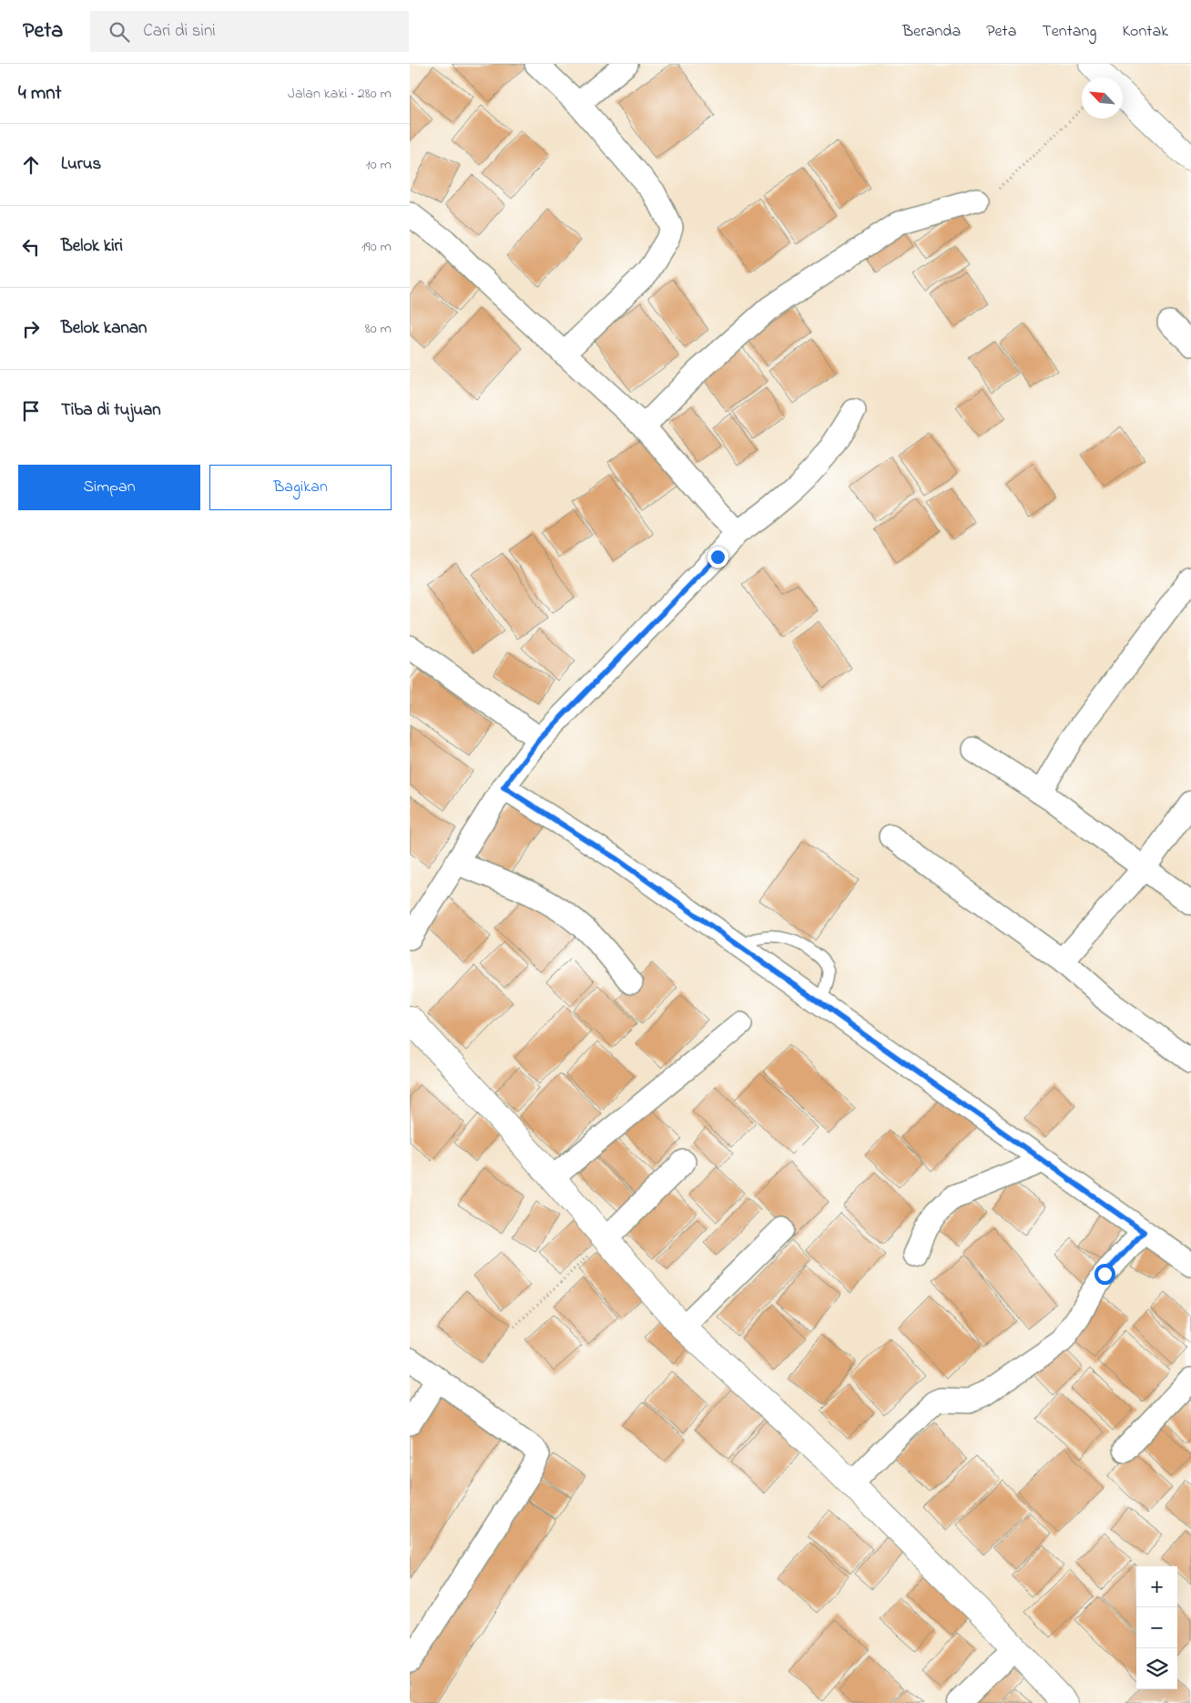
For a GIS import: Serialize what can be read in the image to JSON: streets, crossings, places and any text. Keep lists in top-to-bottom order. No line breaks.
{"north":"top left","page":{"header":"Peta","search":"Cari di sini","nav":["Beranda","Peta","Tentang","Kontak"],"heading":["4 mnt","Jalan kaki · 280 m"],"list":[["Lurus","10 m"],["Belok kiri","190 m"],["Belok kanan","80 m"],"Tiba di tujuan"],"buttons":["Simpan","Bagikan"],"map_buttons":["+","−"]}}
